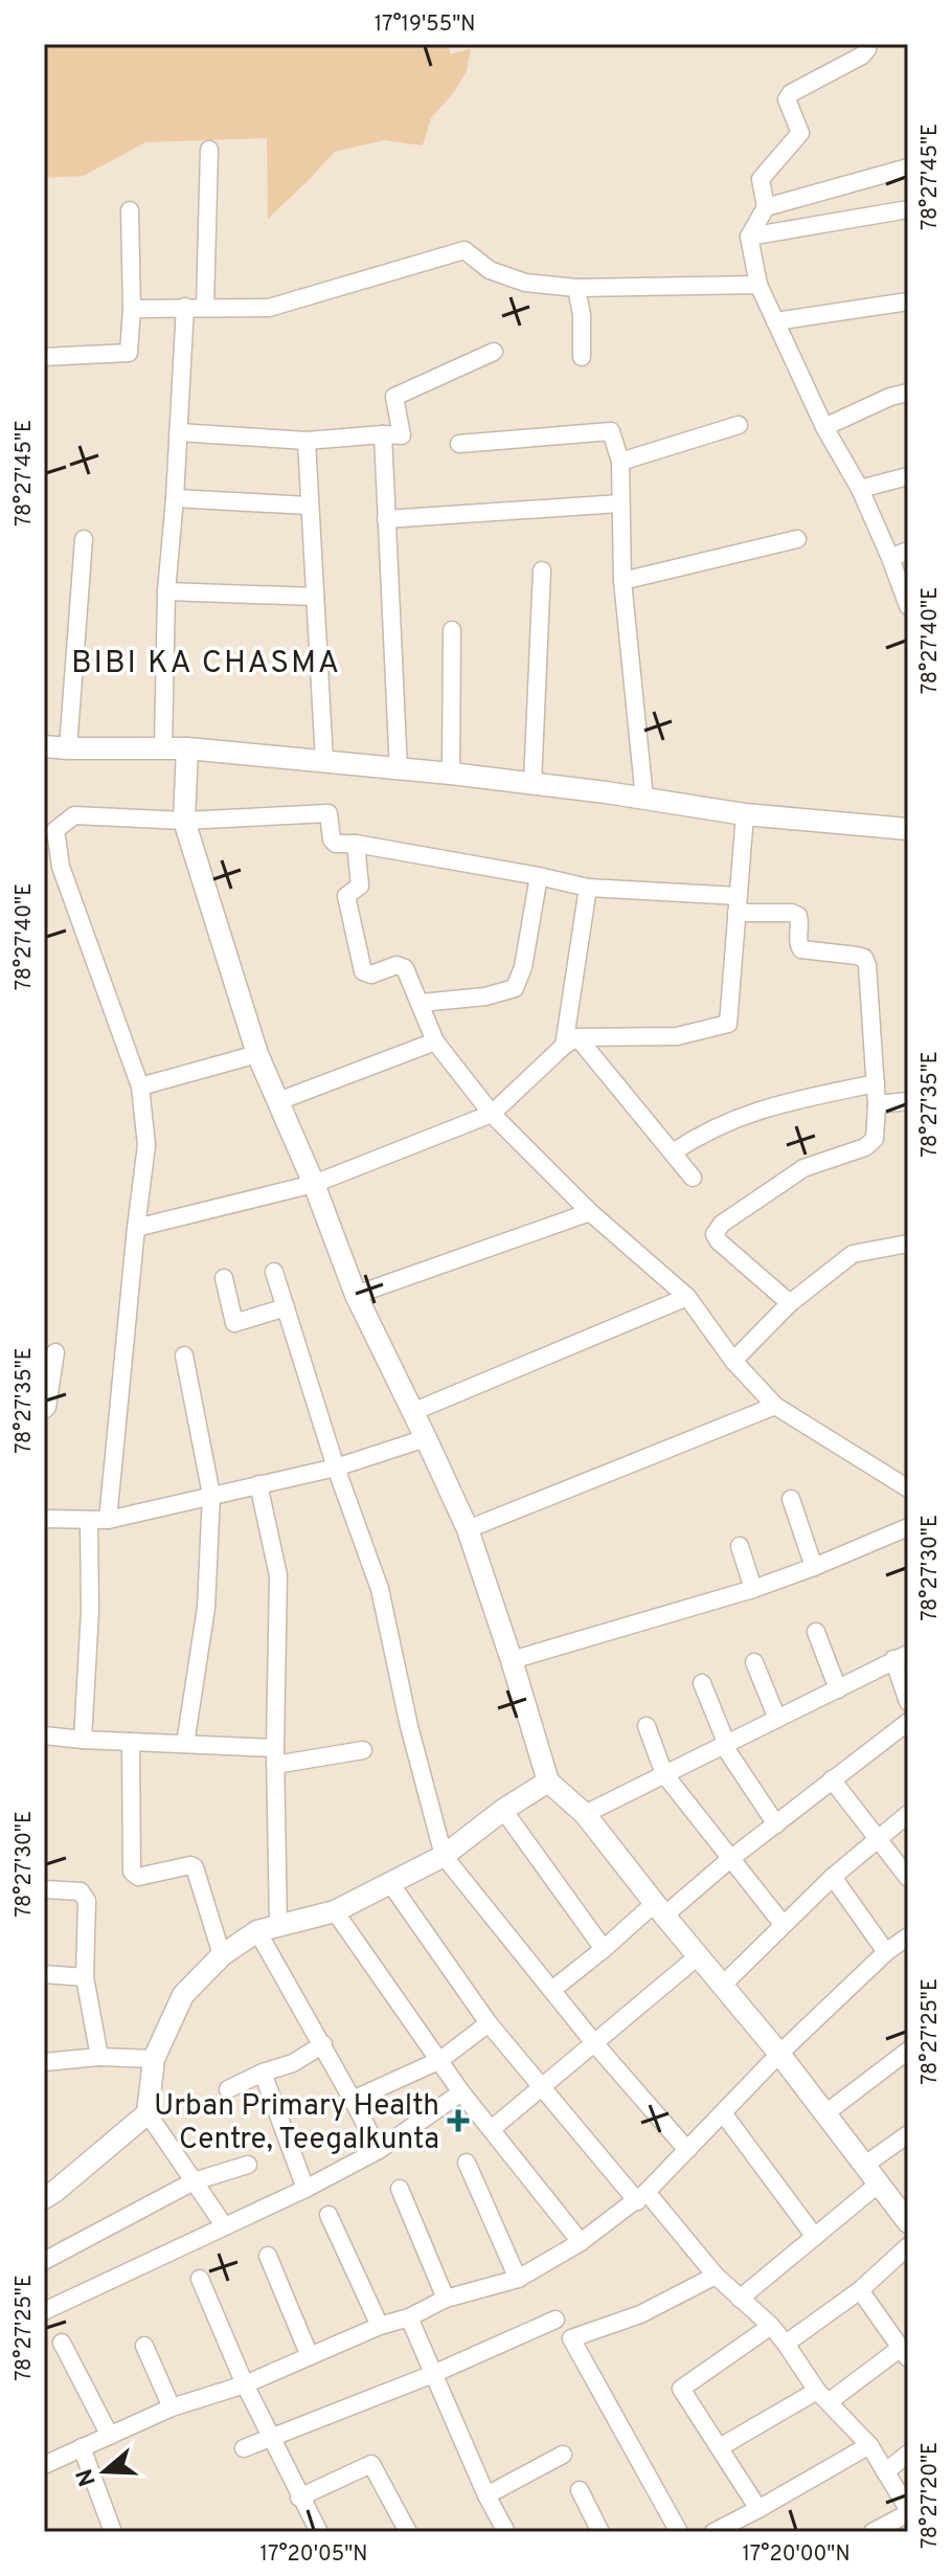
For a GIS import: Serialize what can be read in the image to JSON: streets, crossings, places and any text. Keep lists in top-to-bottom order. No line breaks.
{"districts":["BIBI KA CHASMA"],"places":{"health":["Urban Primary Health Centre, Teegalkunta"]},"north":"left","coordinates":["17°19'55\"N","78°27'45\"E","78°27'40\"E","78°27'35\"E","78°27'30\"E","78°27'25\"E","78°27'20\"E","17°20'05\"N","17°20'00\"N"]}
